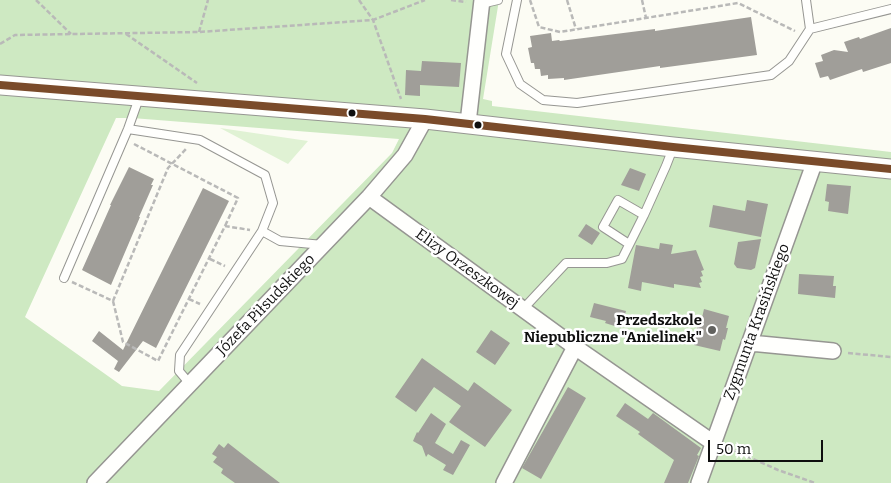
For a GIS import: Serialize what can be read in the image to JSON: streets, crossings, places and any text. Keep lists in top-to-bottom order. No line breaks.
{"streets":{"street":["Elizy Orzeszkowej","Józefa Piłsudskiego","Zygmunta Krasińskiego"]},"crossings":[["Elizy Orzeszkowej","Józefa Piłsudskiego"],["Elizy Orzeszkowej","Zygmunta Krasińskiego"]],"places":["Przedszkole Niepubliczne \"Anielinek\""],"scale_bar":"50 m"}
